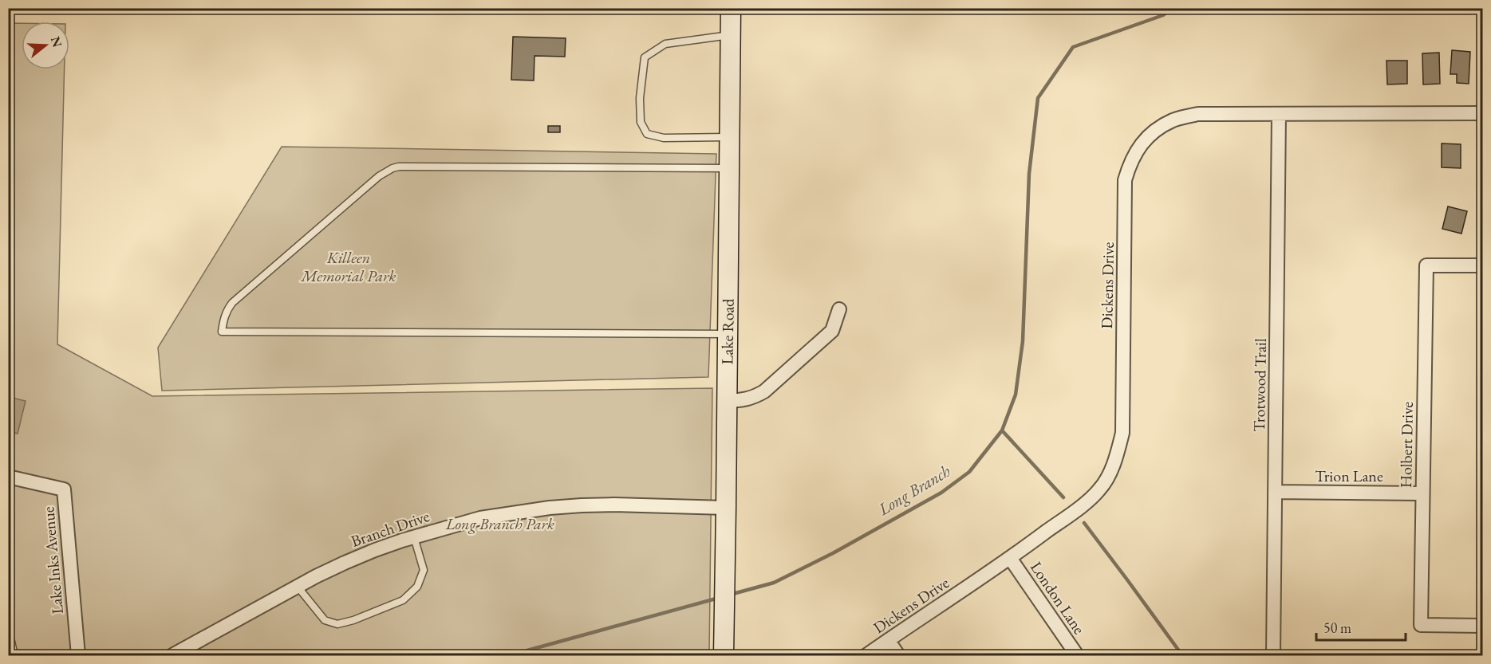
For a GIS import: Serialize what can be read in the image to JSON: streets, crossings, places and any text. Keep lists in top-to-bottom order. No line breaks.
{"streets":{"street":["Dickens Drive","Lake Road","Trotwood Trail","Holbert Drive","Trion Lane","Branch Drive","Lake Inks Avenue","London Lane"]},"crossings":[["Dickens Drive","Trotwood Trail"],["Dickens Drive","London Lane"],["Lake Road","Branch Drive"],["Trotwood Trail","Trion Lane"],["Holbert Drive","Trion Lane"]],"water":["Long Branch"],"parks":["Killeen Memorial Park","Long Branch Park"],"scale_bar":"50 m","north":"right"}
